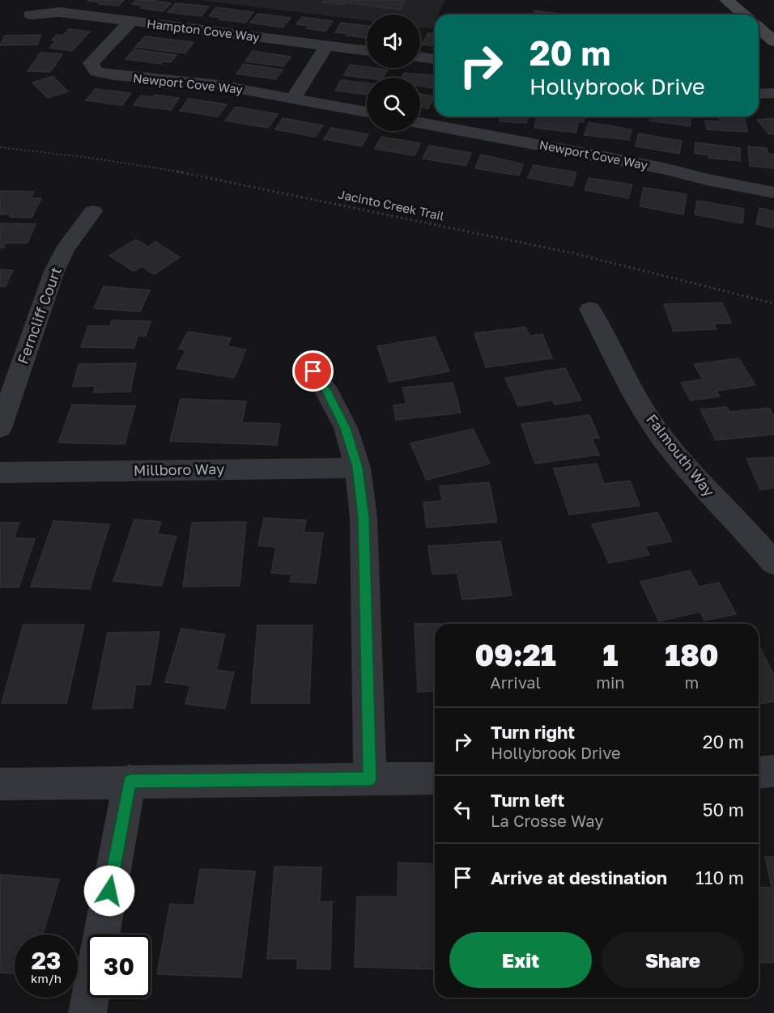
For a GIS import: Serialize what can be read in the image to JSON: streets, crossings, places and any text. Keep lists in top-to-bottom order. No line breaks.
{"streets":{"street":["Hampton Cove Way","Newport Cove Way","Ferncliff Court","Falmouth Way","Millboro Way"],"path":["Jacinto Creek Trail"]},"crossings":[["Hampton Cove Way","Newport Cove Way"]],"page":{"turn":["20 m","Hollybrook Drive"],"eta":["09:21","Arrival","1","min","180","m"],"list":[{"name":"Turn right","note":"Hollybrook Drive","value":"20 m"},{"name":"Turn left","note":"La Crosse Way","value":"50 m"},{"name":"Arrive at destination","value":"110 m"}],"buttons":["Exit","Share"],"speed":"23 km/h","limit":"30"}}
